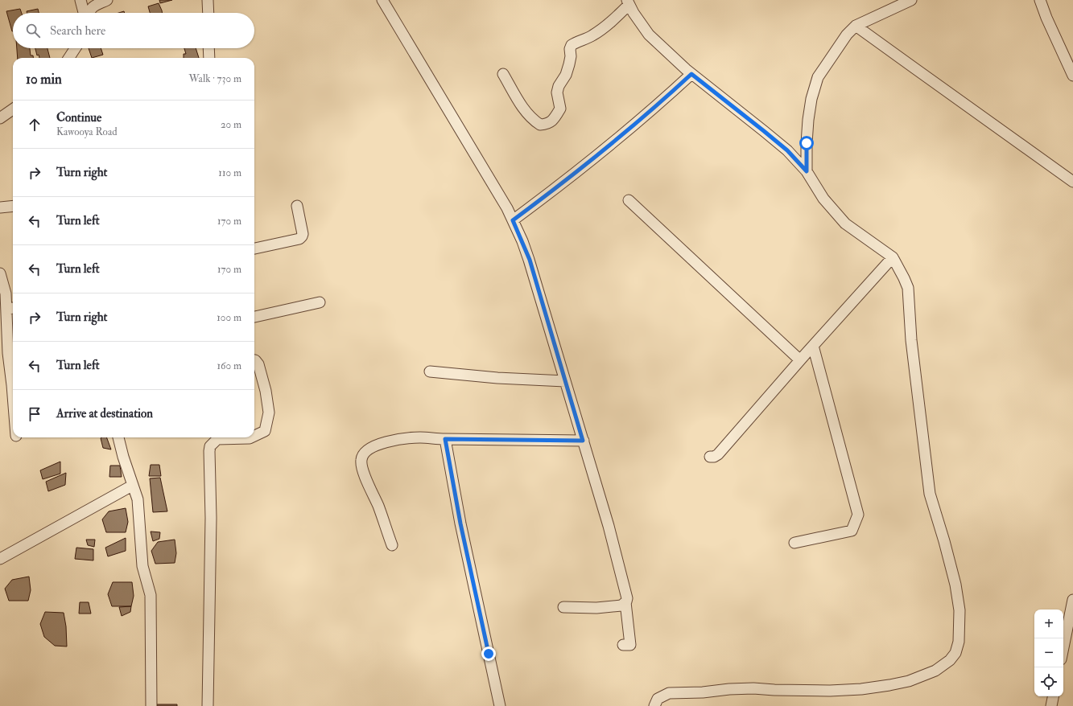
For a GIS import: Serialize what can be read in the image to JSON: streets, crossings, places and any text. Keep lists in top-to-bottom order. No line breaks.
{"page":{"search":"Search here","heading":["10 min","Walk · 730 m"],"list":[["Continue","Kawooya Road","20 m"],["Turn right","110 m"],["Turn left","170 m"],["Turn left","170 m"],["Turn right","100 m"],["Turn left","160 m"],"Arrive at destination"],"map_buttons":["+","−"]}}
